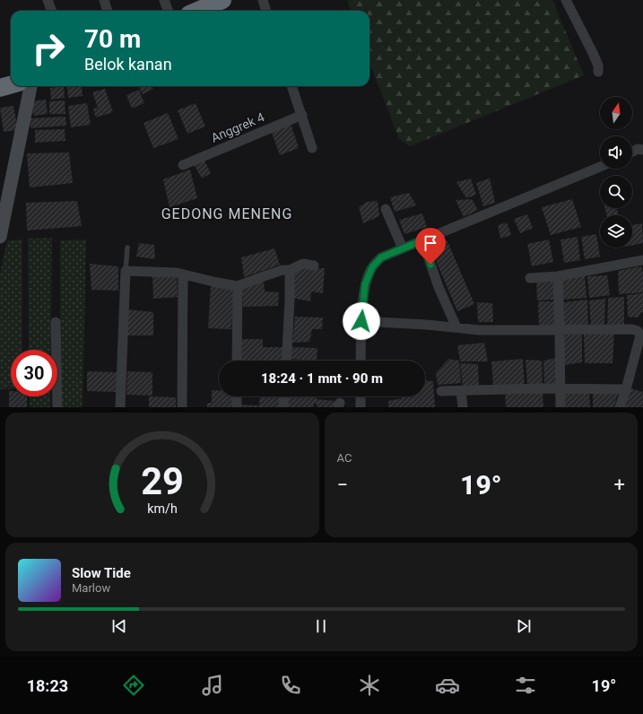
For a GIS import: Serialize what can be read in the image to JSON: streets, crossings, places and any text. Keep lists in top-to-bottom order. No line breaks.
{"streets":{"street":["Anggrek 4"]},"districts":["GEDONG MENENG"],"north":"top","page":{"turn":["70 m","Belok kanan"],"limit":"30","trip":"18:24 · 1 mnt · 90 m","tile":"AC","heat":["−","19°","+"],"song":["Slow Tide","Marlow"],"tabs":["18:23","19°"],"gauge":["29","km/h"]}}
